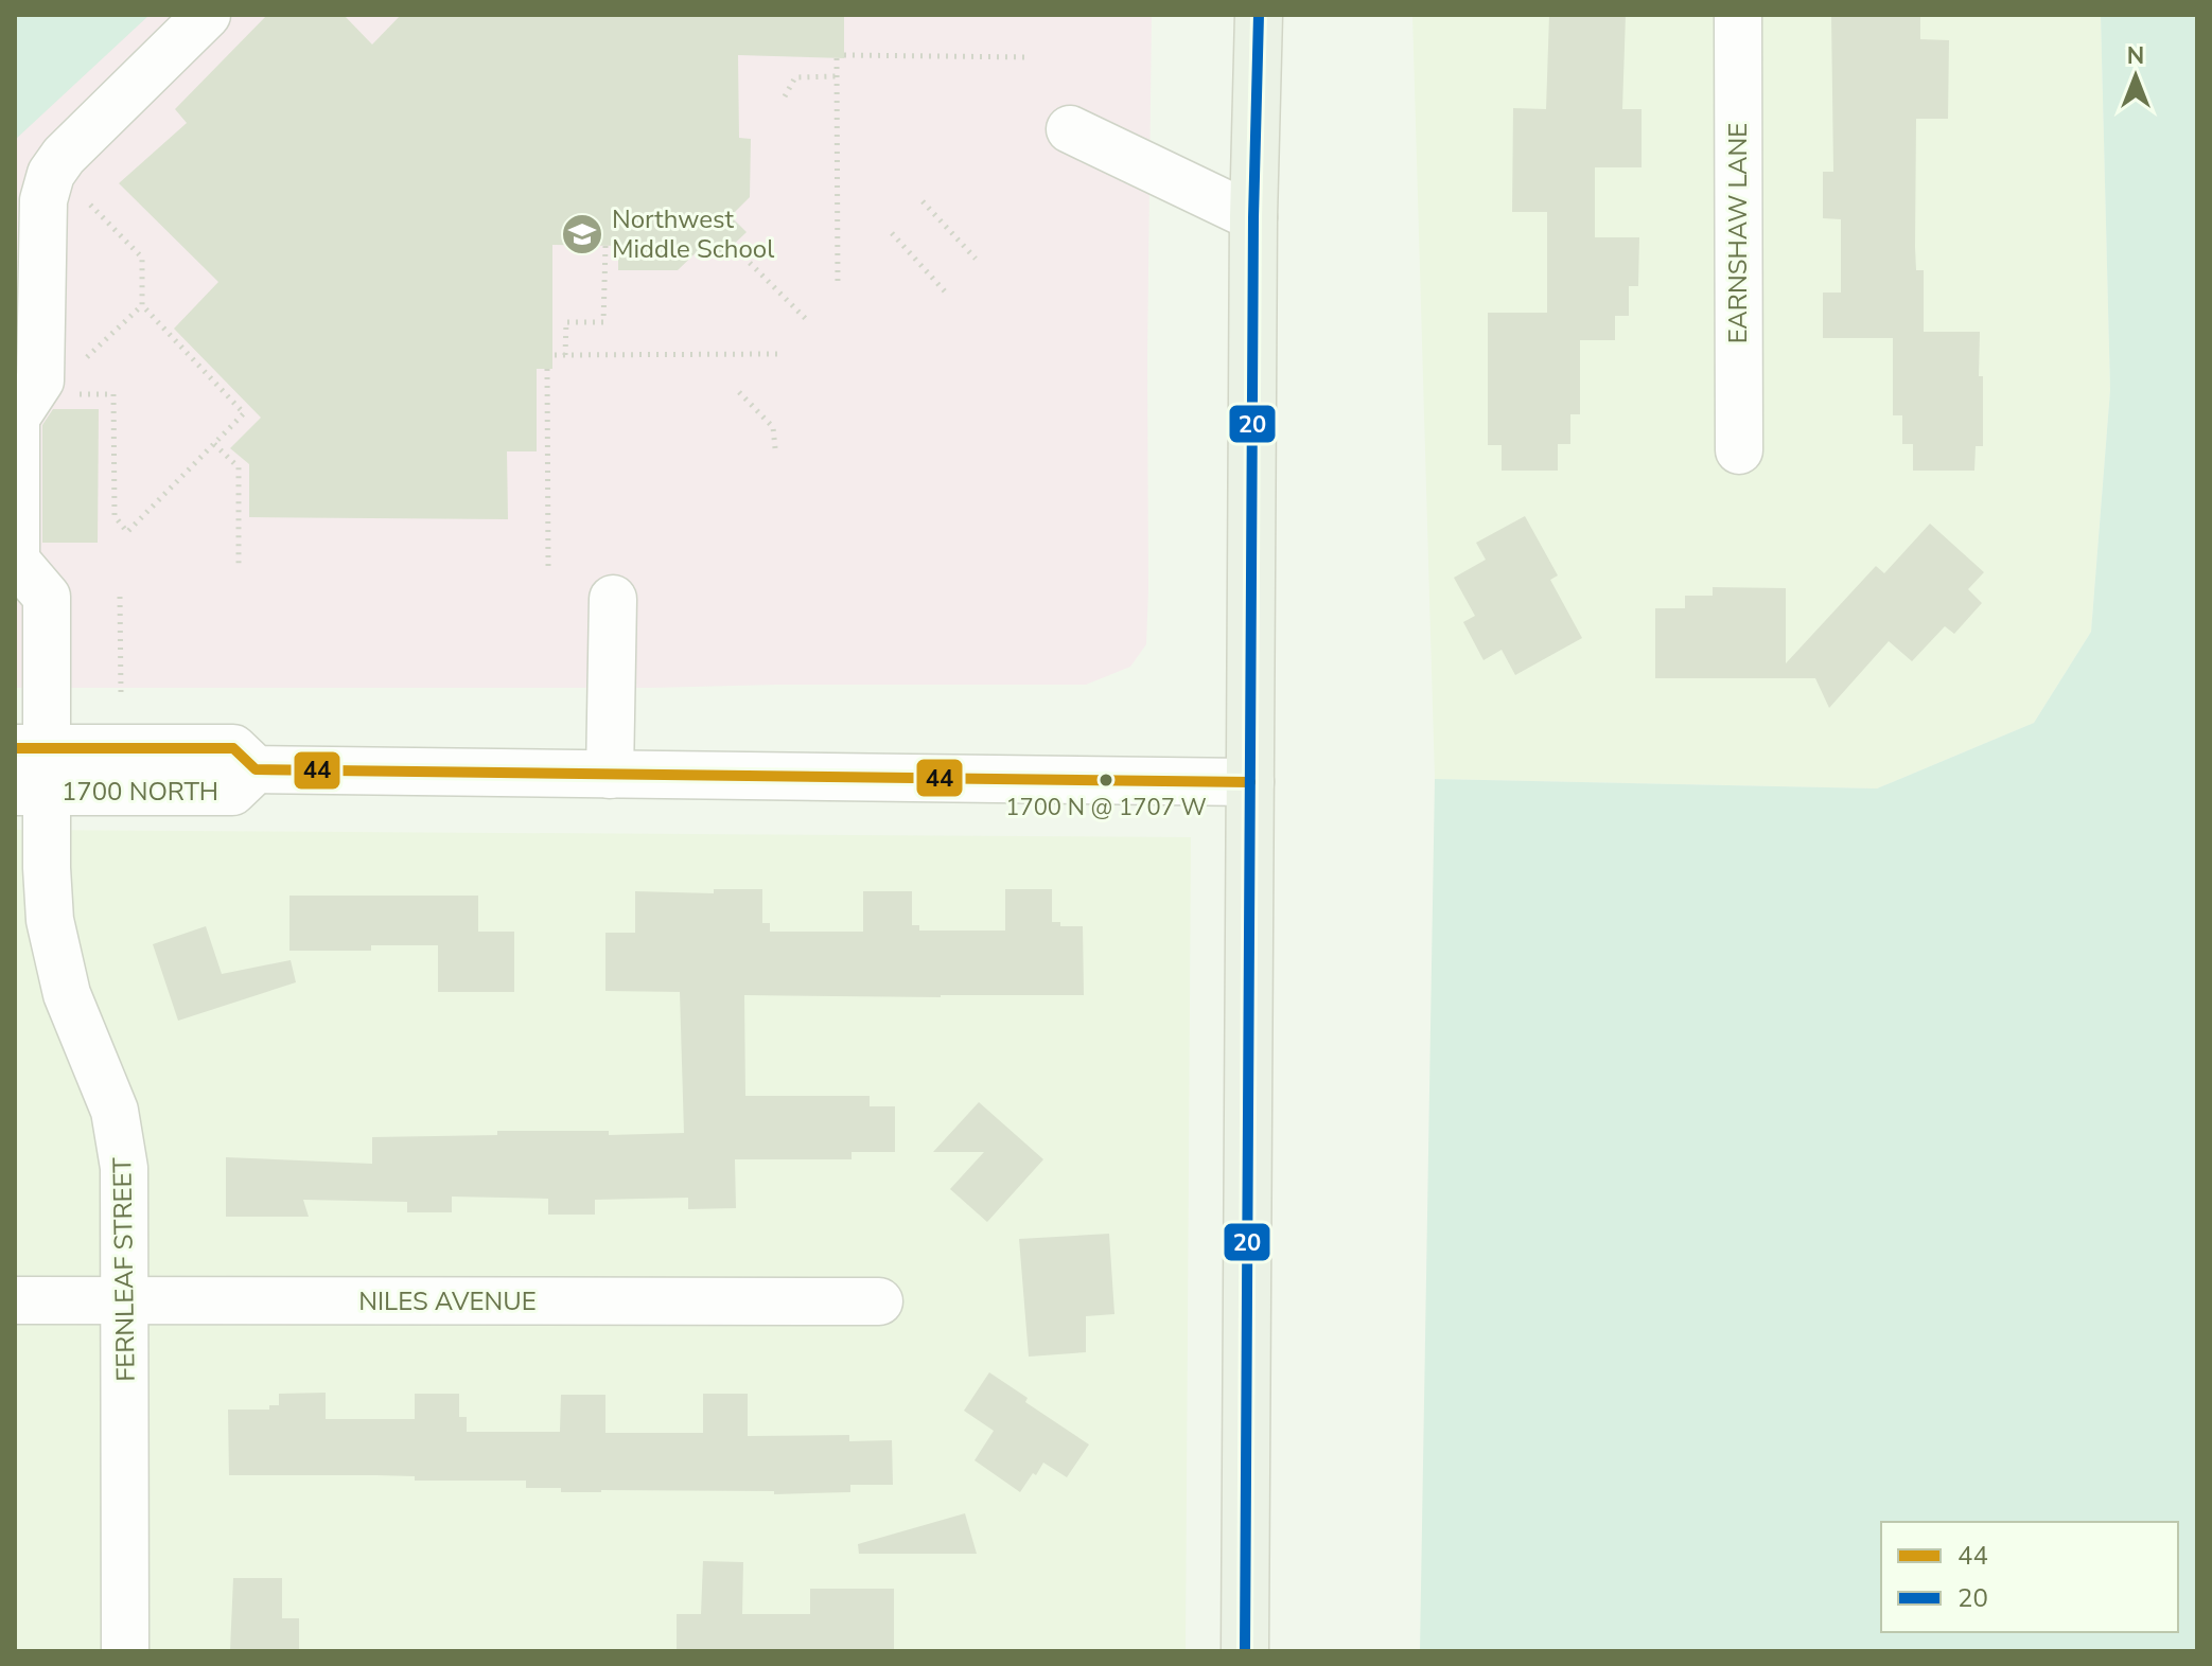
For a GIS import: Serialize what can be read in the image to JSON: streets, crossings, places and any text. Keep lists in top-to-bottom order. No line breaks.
{"streets":{"street":["EARNSHAW LANE","1700 NORTH","FERNLEAF STREET","NILES AVENUE"]},"crossings":[["1700 NORTH","FERNLEAF STREET"],["FERNLEAF STREET","NILES AVENUE"]],"places":{"school or university":["Northwest Middle School"],"other":["1700 N @ 1707 W"]},"lines":["transit line 20","transit line 44"],"legend":["44","20"],"north":"top"}
